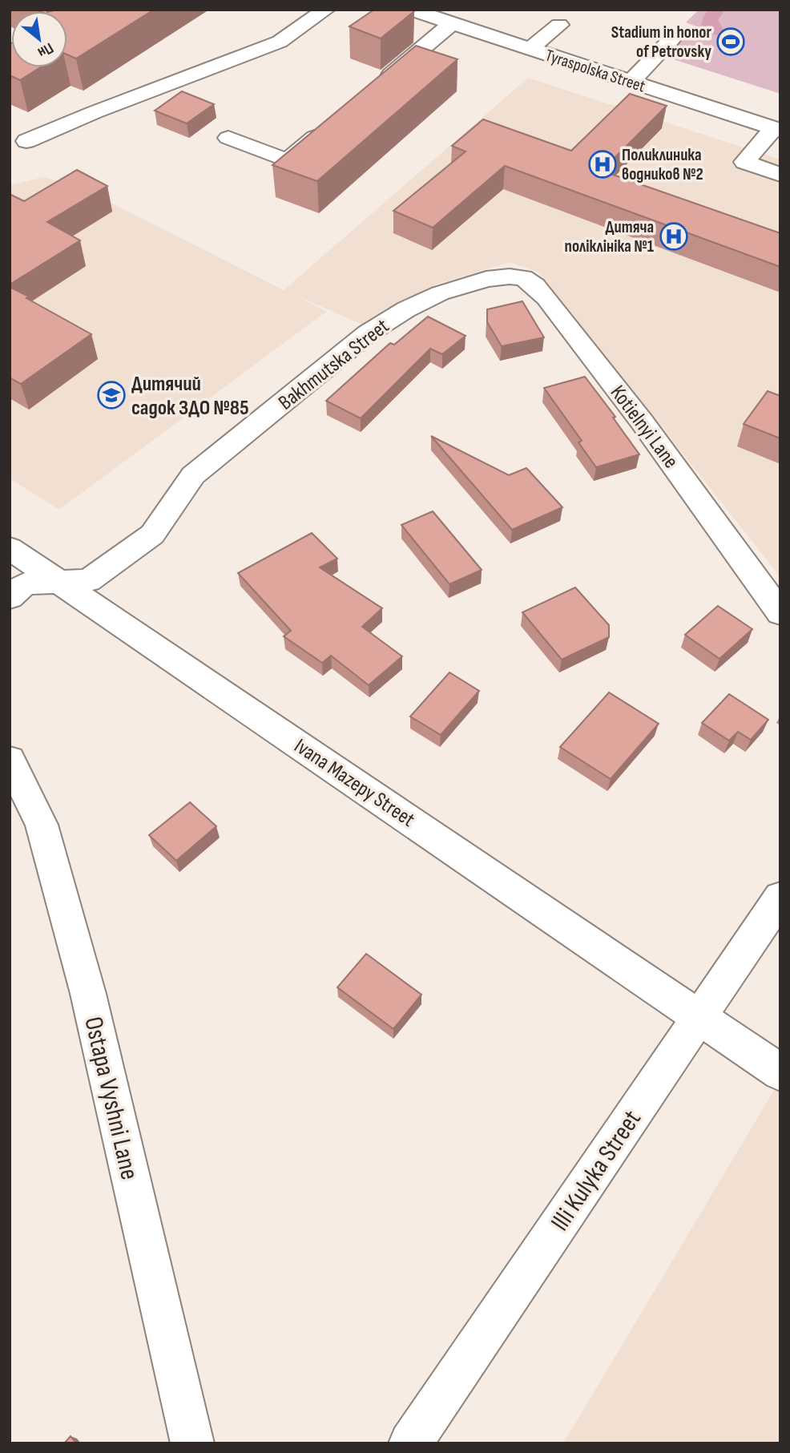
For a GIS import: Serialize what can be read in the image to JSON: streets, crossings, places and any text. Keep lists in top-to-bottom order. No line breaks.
{"streets":{"street":["Tyraspolska Street","Bakhmutska Street","Kotielnyi Lane","Ivana Mazepy Street","Ostapa Vyshni Lane","Illi Kulyka Street"]},"crossings":[["Bakhmutska Street","Kotielnyi Lane"],["Bakhmutska Street","Ivana Mazepy Street"],["Ivana Mazepy Street","Illi Kulyka Street"]],"places":{"sports":["Stadium in honor of Petrovsky"],"hospital":["Поликлиника водников №2","Дитяча поліклініка №1"],"school or university":["Дитячий садок ЗДО №85"]},"north":"bottom right"}
